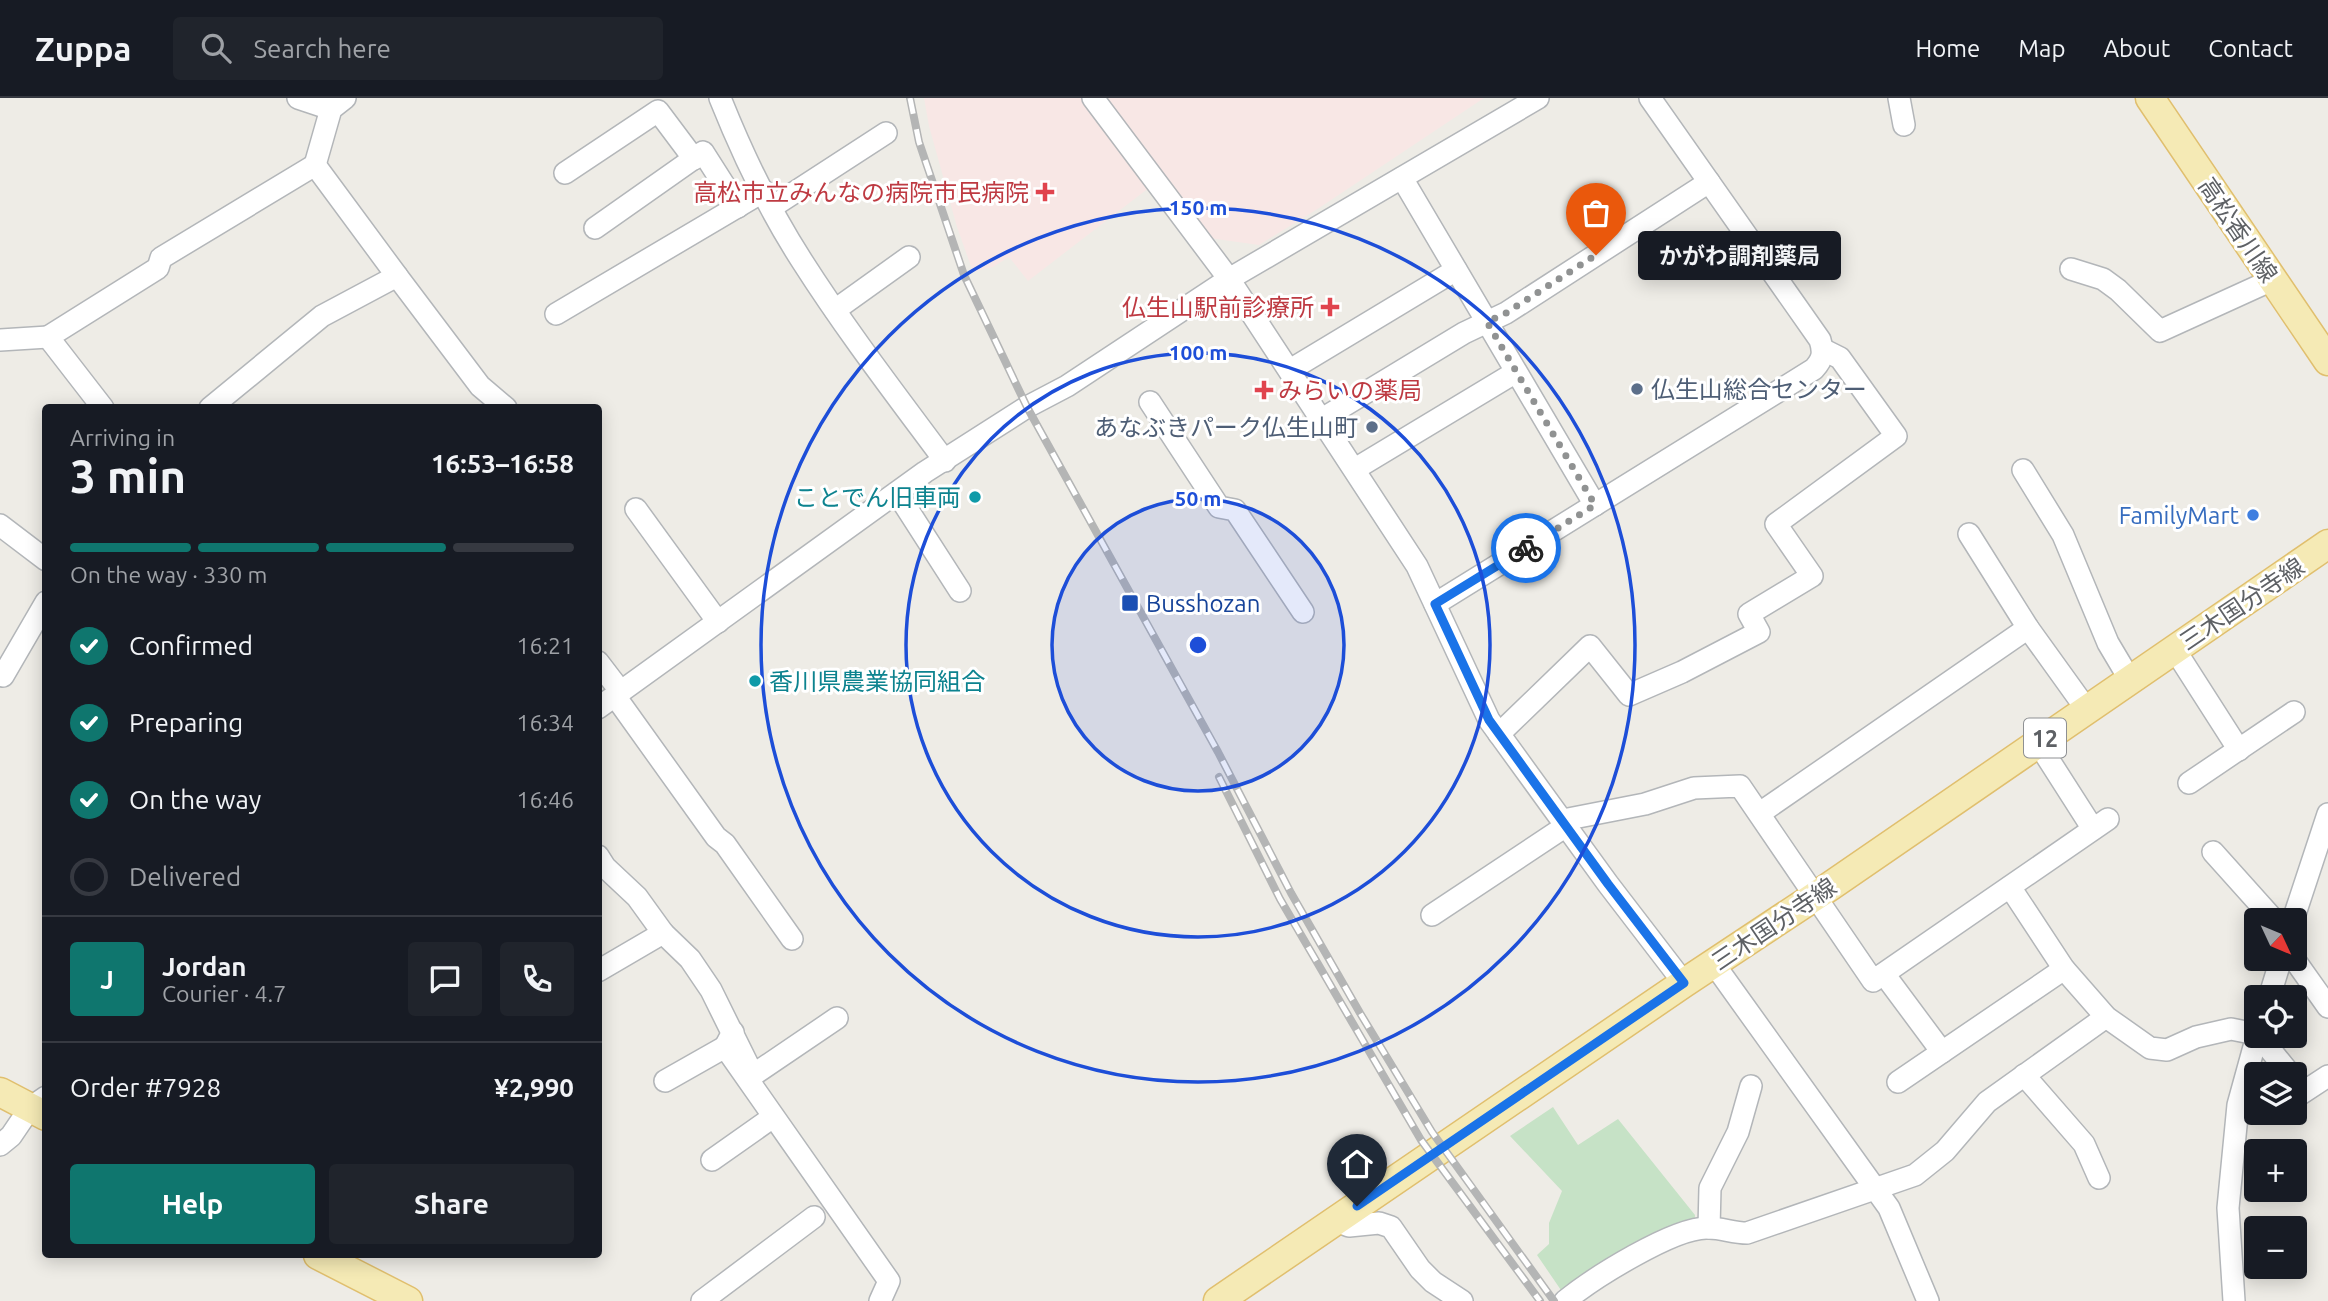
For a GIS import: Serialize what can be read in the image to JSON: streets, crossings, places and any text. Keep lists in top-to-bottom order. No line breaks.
{"streets":{"main road":["高松香川線","三木国分寺線","12"]},"places":{"health":["高松市立みんなの病院市民病院","仏生山駅前診療所","みらいの薬局"],"other":["かがわ調剤薬局","仏生山総合センター","あなぶきパーク仏生山町","ことでん旧車両","FamilyMart","香川県農業協同組合"],"transit":["Busshozan"]},"north":"bottom right","page":{"header":"Zuppa","search":"Search here","nav":["Home","Map","About","Contact"],"bubble":"かがわ調剤薬局","heading":["3 min","Arriving in","16:53–16:58"],"panel":["Jordan","Courier · 4.7","Order #7928","¥2,990"],"bar":"On the way · 330 m","list":[["Confirmed","16:21"],["Preparing","16:34"],["On the way","16:46"],"Delivered"],"map_buttons":["+","−"],"round":"J","buttons":["Help","Share"]},"rings":["150 m","100 m","50 m"]}
